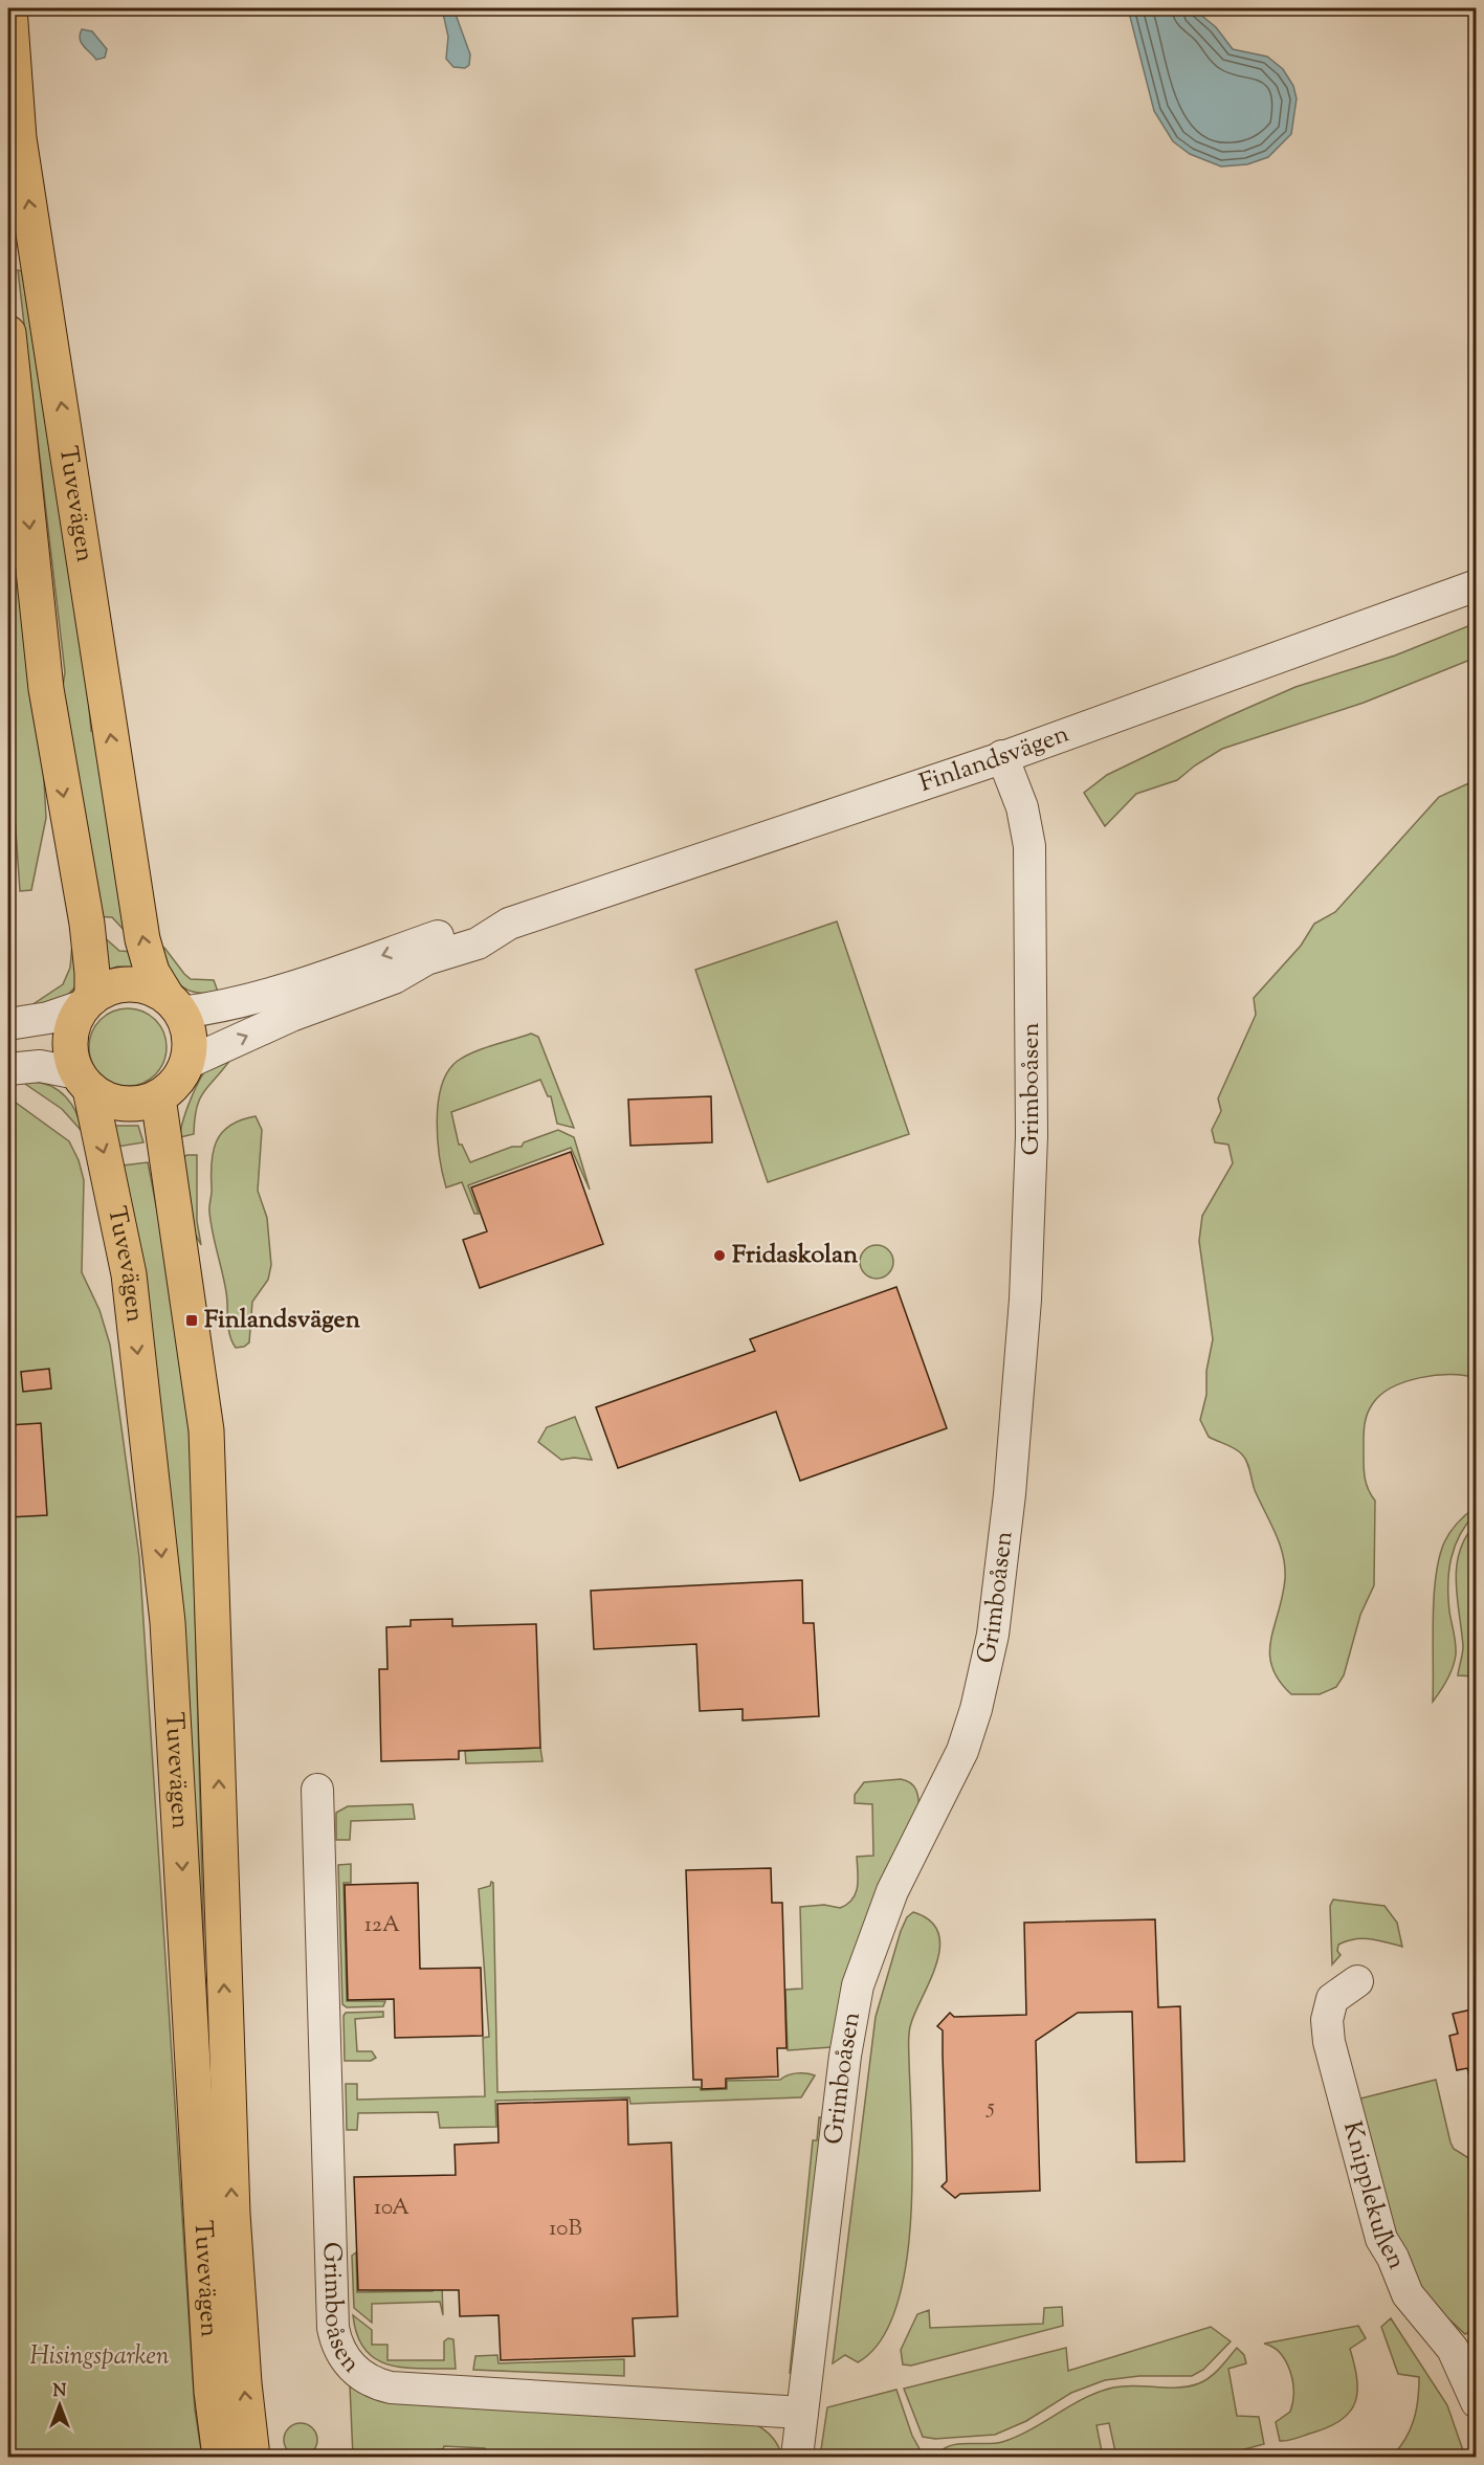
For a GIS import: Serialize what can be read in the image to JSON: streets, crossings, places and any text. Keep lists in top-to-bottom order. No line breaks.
{"streets":{"main road":["Tuvevägen"],"street":["Finlandsvägen","Grimboåsen","Knipplekullen"]},"crossings":[["Tuvevägen","Finlandsvägen"],["Finlandsvägen","Grimboåsen"]],"parks":["Hisingsparken"],"places":{"other":["Fridaskolan"],"transit":["Finlandsvägen"]},"house_numbers":["12A","5","10A","10B"],"north":"top"}
